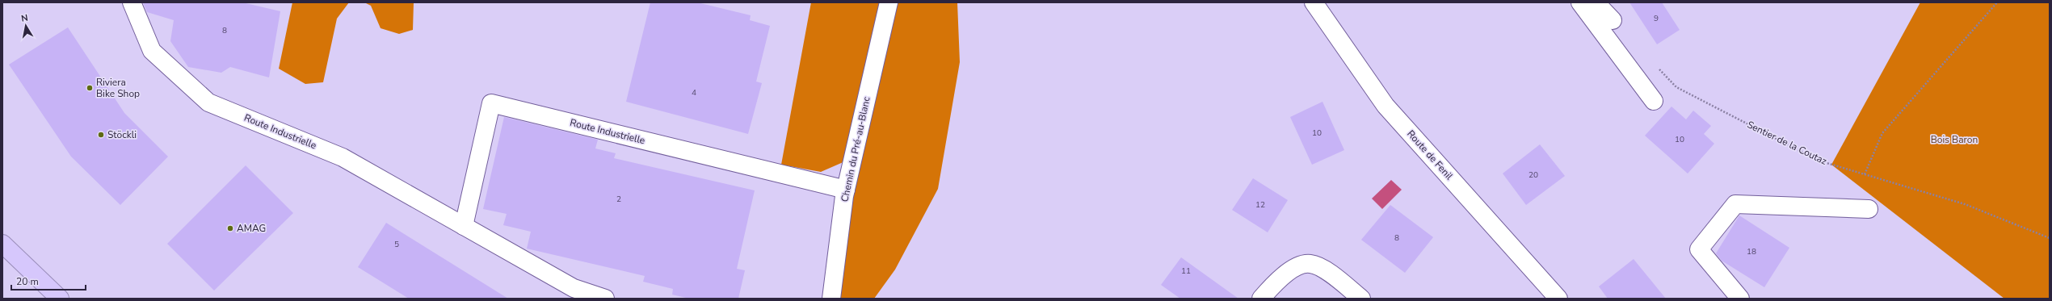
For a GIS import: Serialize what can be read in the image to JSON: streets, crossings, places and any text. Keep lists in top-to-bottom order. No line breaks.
{"streets":{"street":["Route Industrielle","Chemin du Pré-au-Blanc","Route de Fenil"],"path":["Sentier de la Coutaz"]},"crossings":[["Route Industrielle","Chemin du Pré-au-Blanc"]],"parks":["Bois Baron"],"places":["Riviera Bike Shop","Stöckli","AMAG"],"house_numbers":["9","8","4","10","10","20","2","12","8","5","18","11"],"scale_bar":"20 m","north":"top"}
